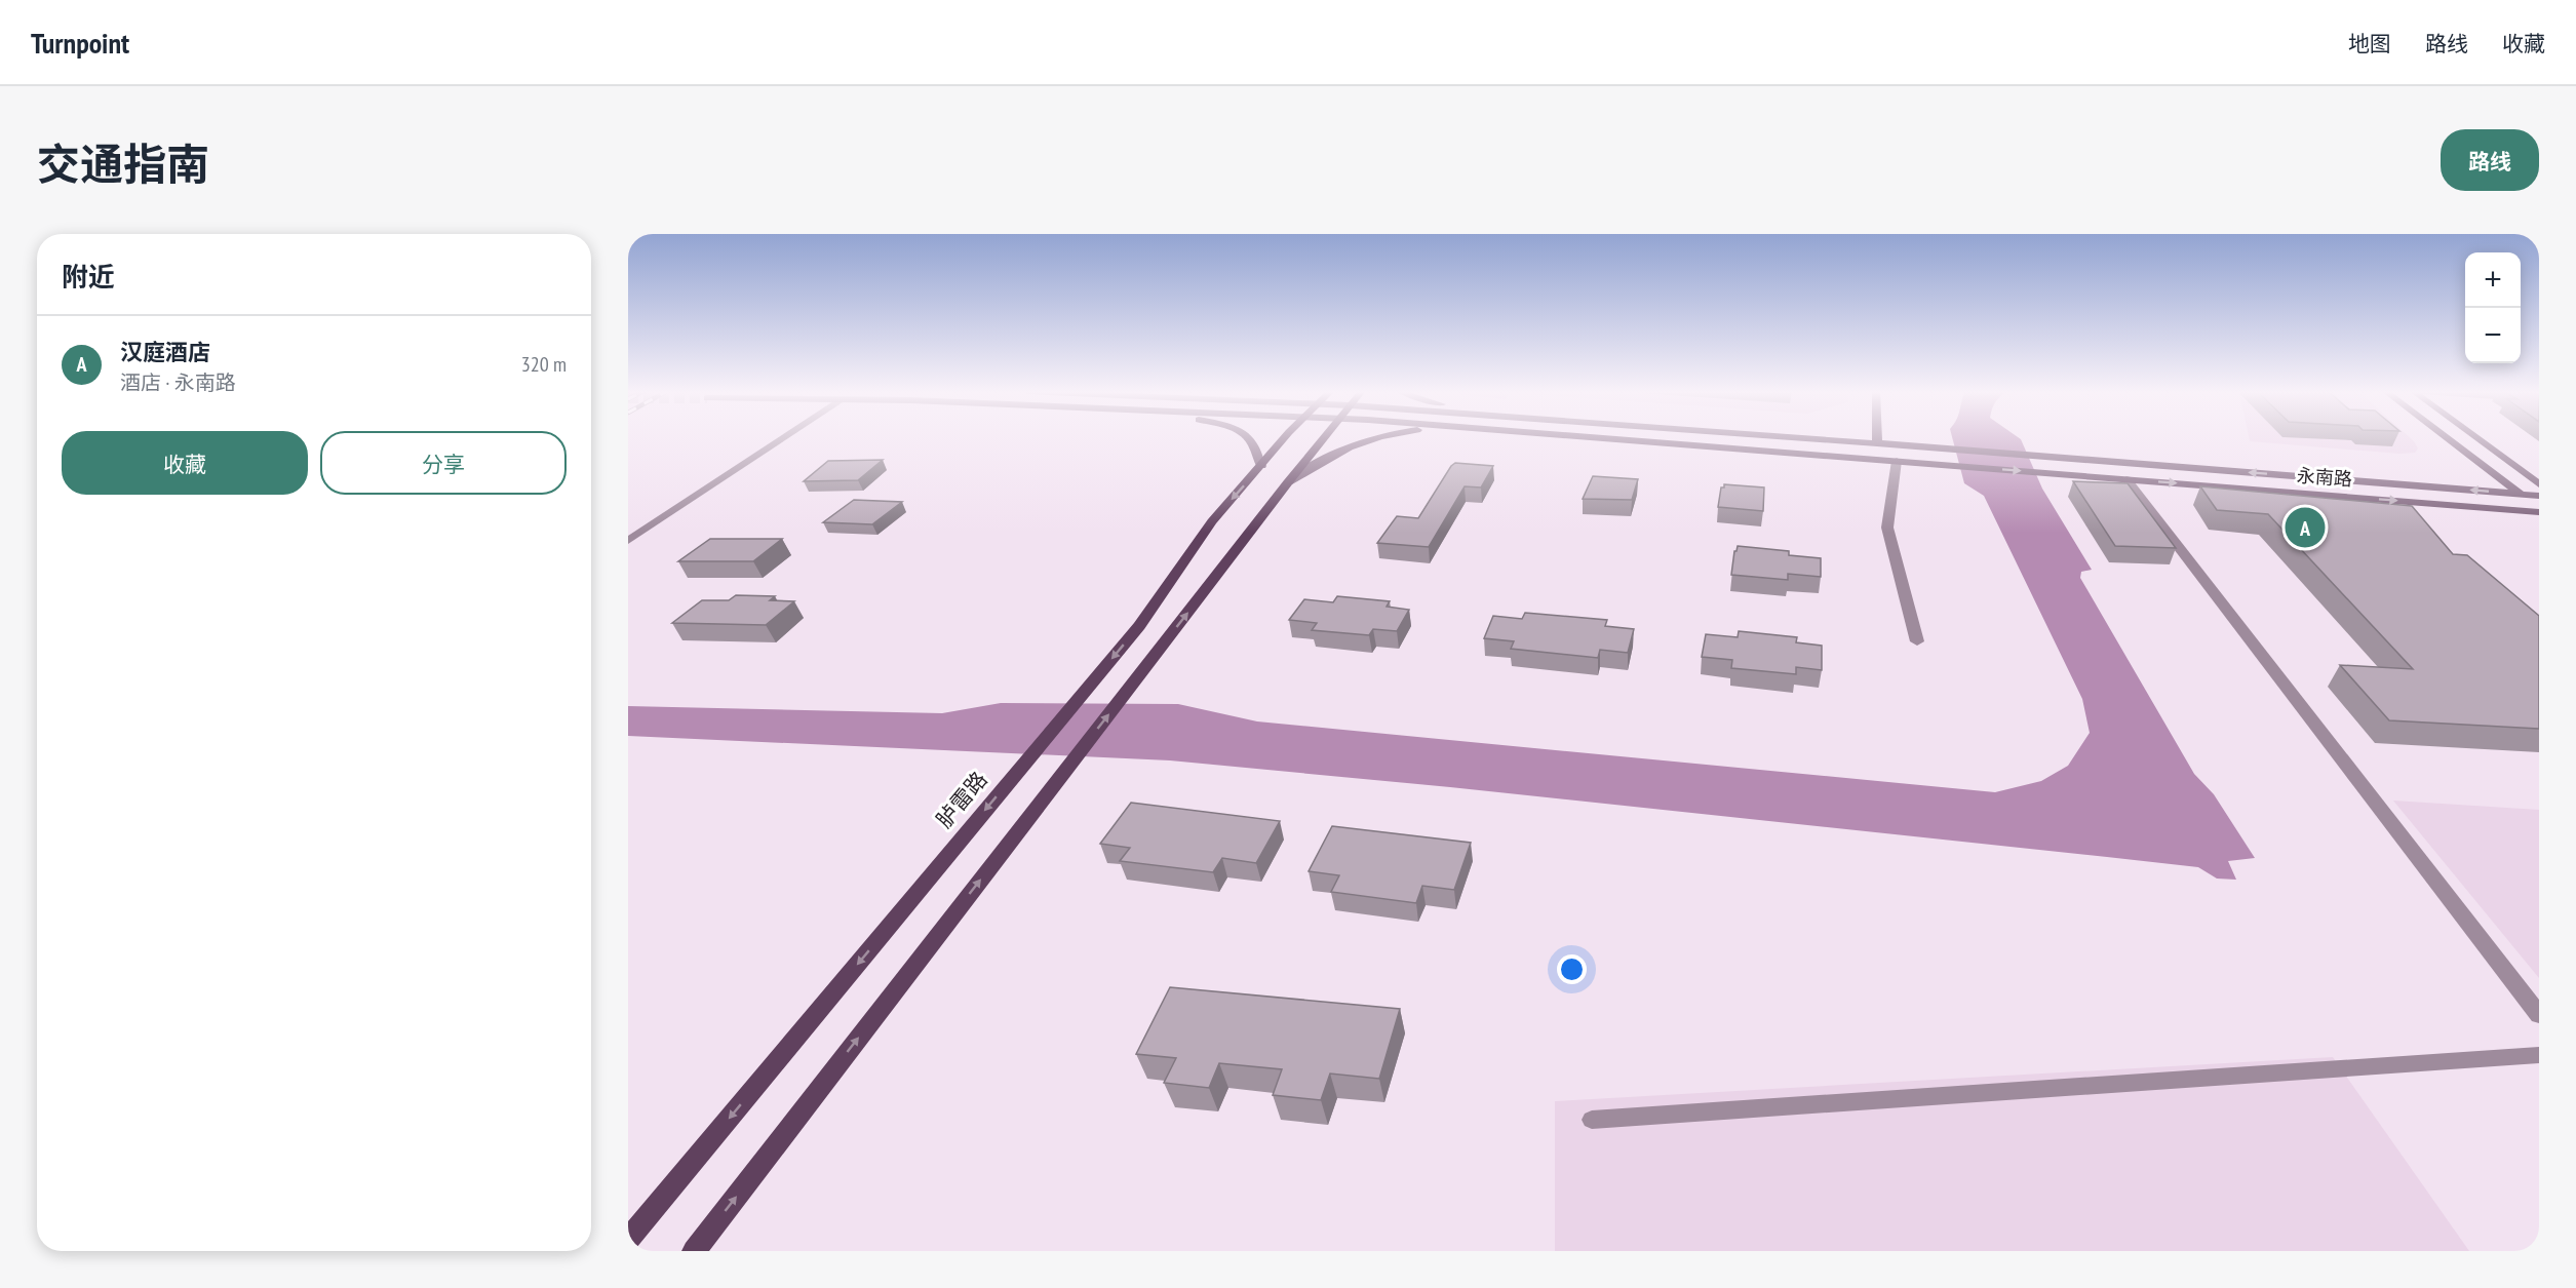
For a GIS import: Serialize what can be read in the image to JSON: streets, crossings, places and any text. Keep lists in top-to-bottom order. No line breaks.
{"streets":{"main road":["永南路","胪雷路"]},"page":{"header":"Turnpoint","nav":["地图","路线","收藏"],"title":"交通指南","buttons":["路线",["收藏","分享"]],"heading":"附近","map_buttons":["+","−"],"list":[{"mark":"A","name":"汉庭酒店","note":"酒店 · 永南路","value":"320 m"}],"pins":"A"}}
